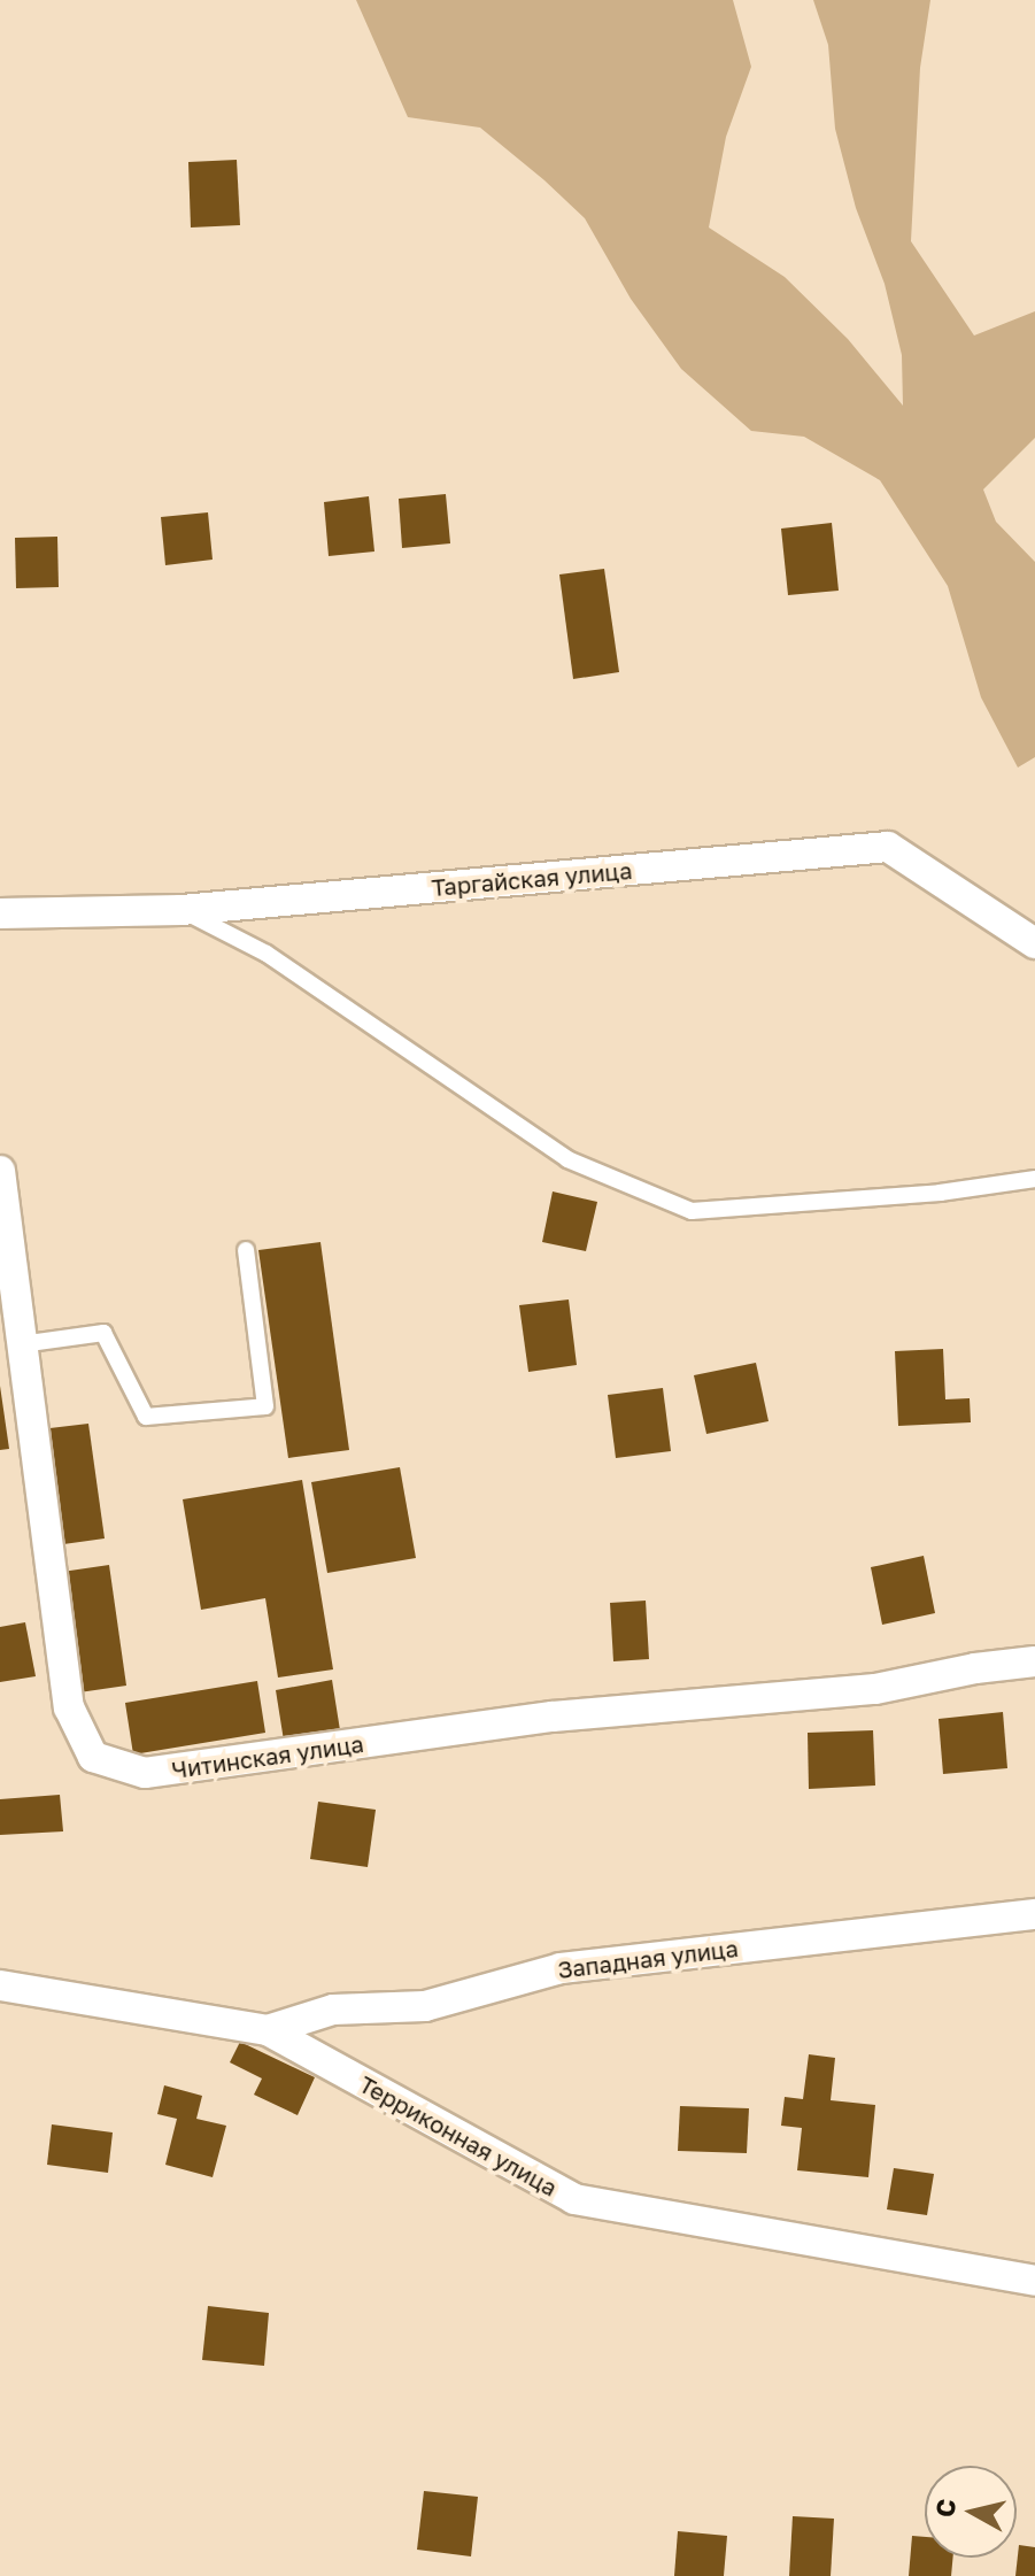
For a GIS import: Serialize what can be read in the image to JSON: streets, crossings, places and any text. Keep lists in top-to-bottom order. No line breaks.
{"streets":{"street":["Таргайская улица","Читинская улица","Западная улица","Терриконная улица"]},"crossings":[["Западная улица","Терриконная улица"]],"north":"left"}
